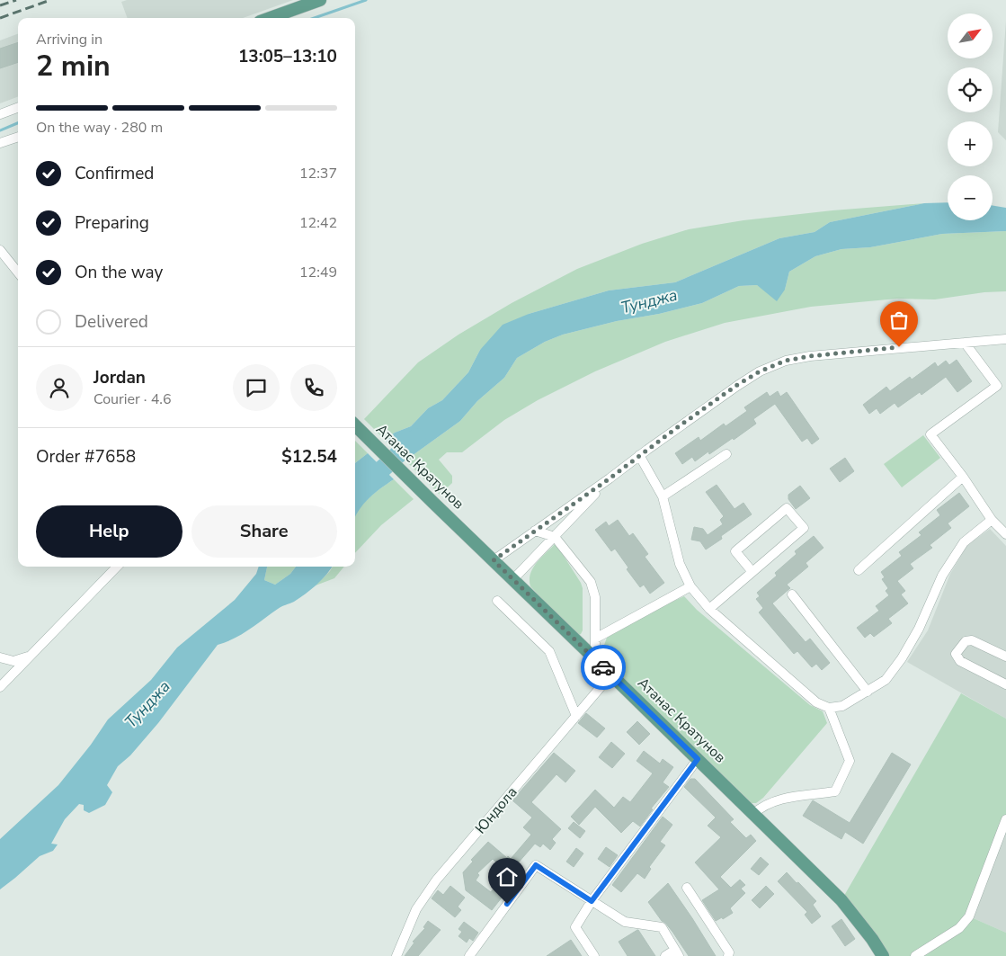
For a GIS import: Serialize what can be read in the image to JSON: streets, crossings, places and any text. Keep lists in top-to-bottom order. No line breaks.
{"streets":{"main road":["Атанас Кратунов"],"street":["Юндола"]},"crossings":[["Атанас Кратунов","Юндола"]],"water":["Тунджа"],"north":"top right","page":{"map_buttons":["+","−"],"heading":["2 min","Arriving in","13:05–13:10"],"panel":["Jordan","Courier · 4.6","Order #7658","$12.54"],"bar":"On the way · 280 m","list":[["Confirmed","12:37"],["Preparing","12:42"],["On the way","12:49"],"Delivered"],"buttons":["Help","Share"]}}
